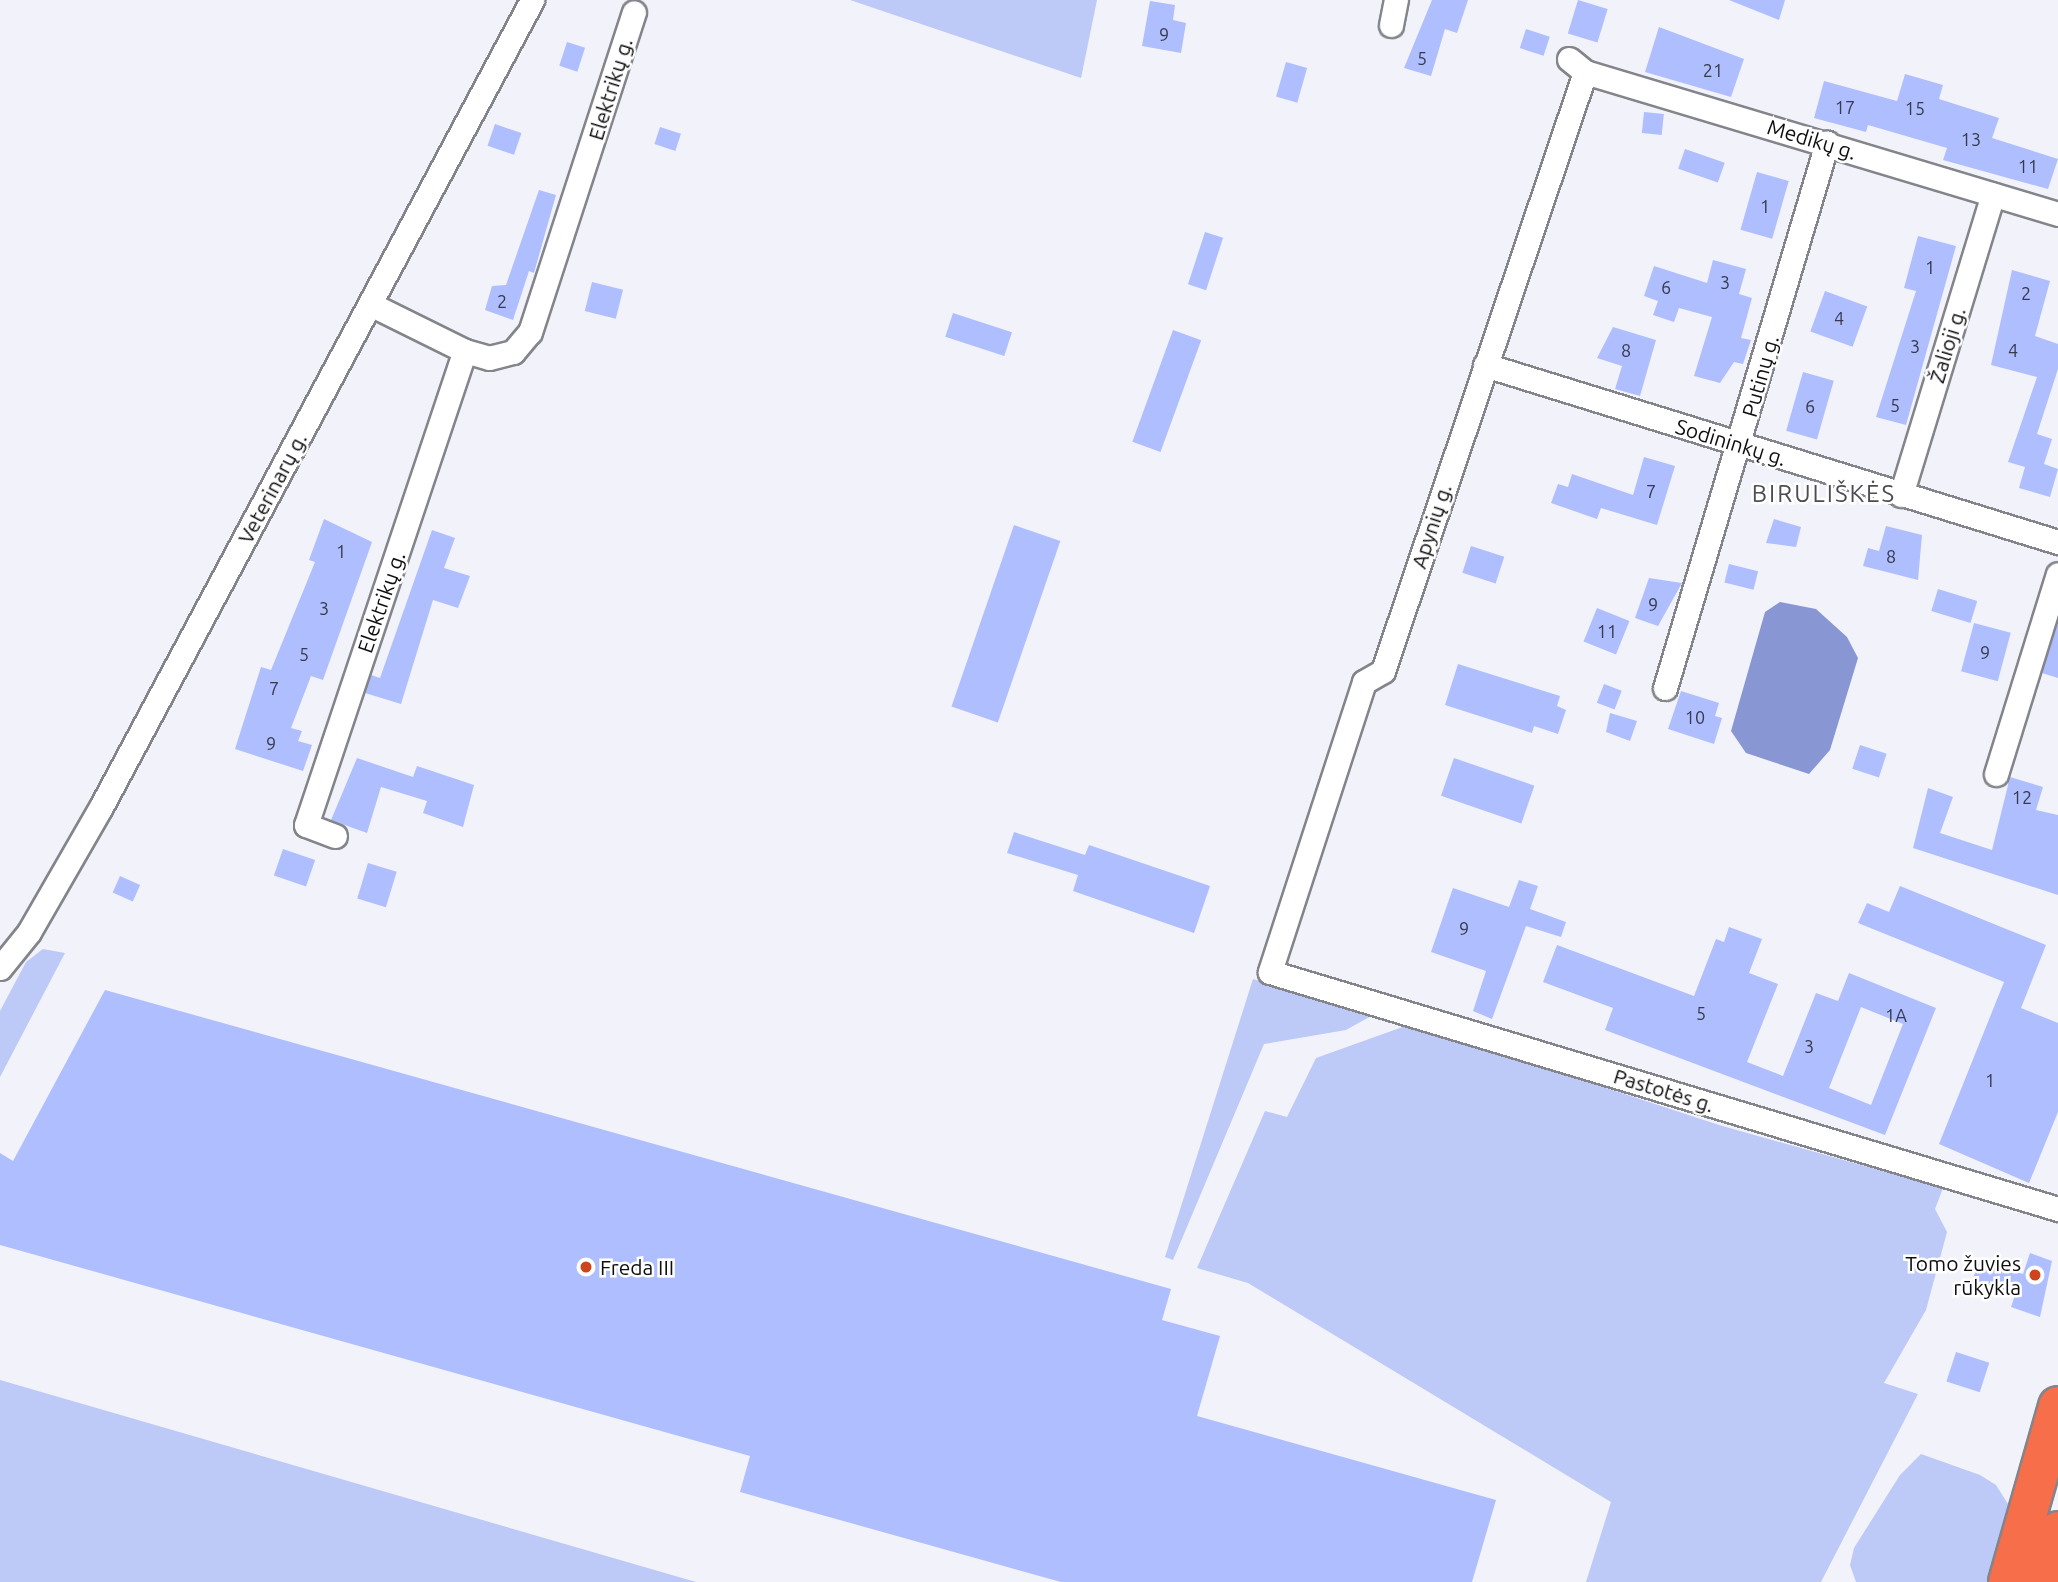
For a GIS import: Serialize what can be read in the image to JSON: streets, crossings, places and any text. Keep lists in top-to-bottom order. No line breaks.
{"streets":{"street":["Elektrikų g.","Medikų g.","Žalioji g.","Putinų g.","Sodininkų g.","Veterinarų g.","Apynių g.","Pastotės g."]},"crossings":[["Elektrikų g.","Veterinarų g."],["Medikų g.","Žalioji g."],["Medikų g.","Putinų g."],["Medikų g.","Apynių g."],["Žalioji g.","Sodininkų g."],["Putinų g.","Sodininkų g."],["Sodininkų g.","Apynių g."],["Apynių g.","Pastotės g."]],"districts":["BIRULIŠKĖS"],"places":["Freda III","Tomo žuvies rūkykla"],"house_numbers":["9","5","21","17","15","13","11","1","1","3","6","2","2","4","3","8","4","5","6","7","1","8","9","3","11","9","5","7","10","9","12","9","5","1A","3","1"]}
